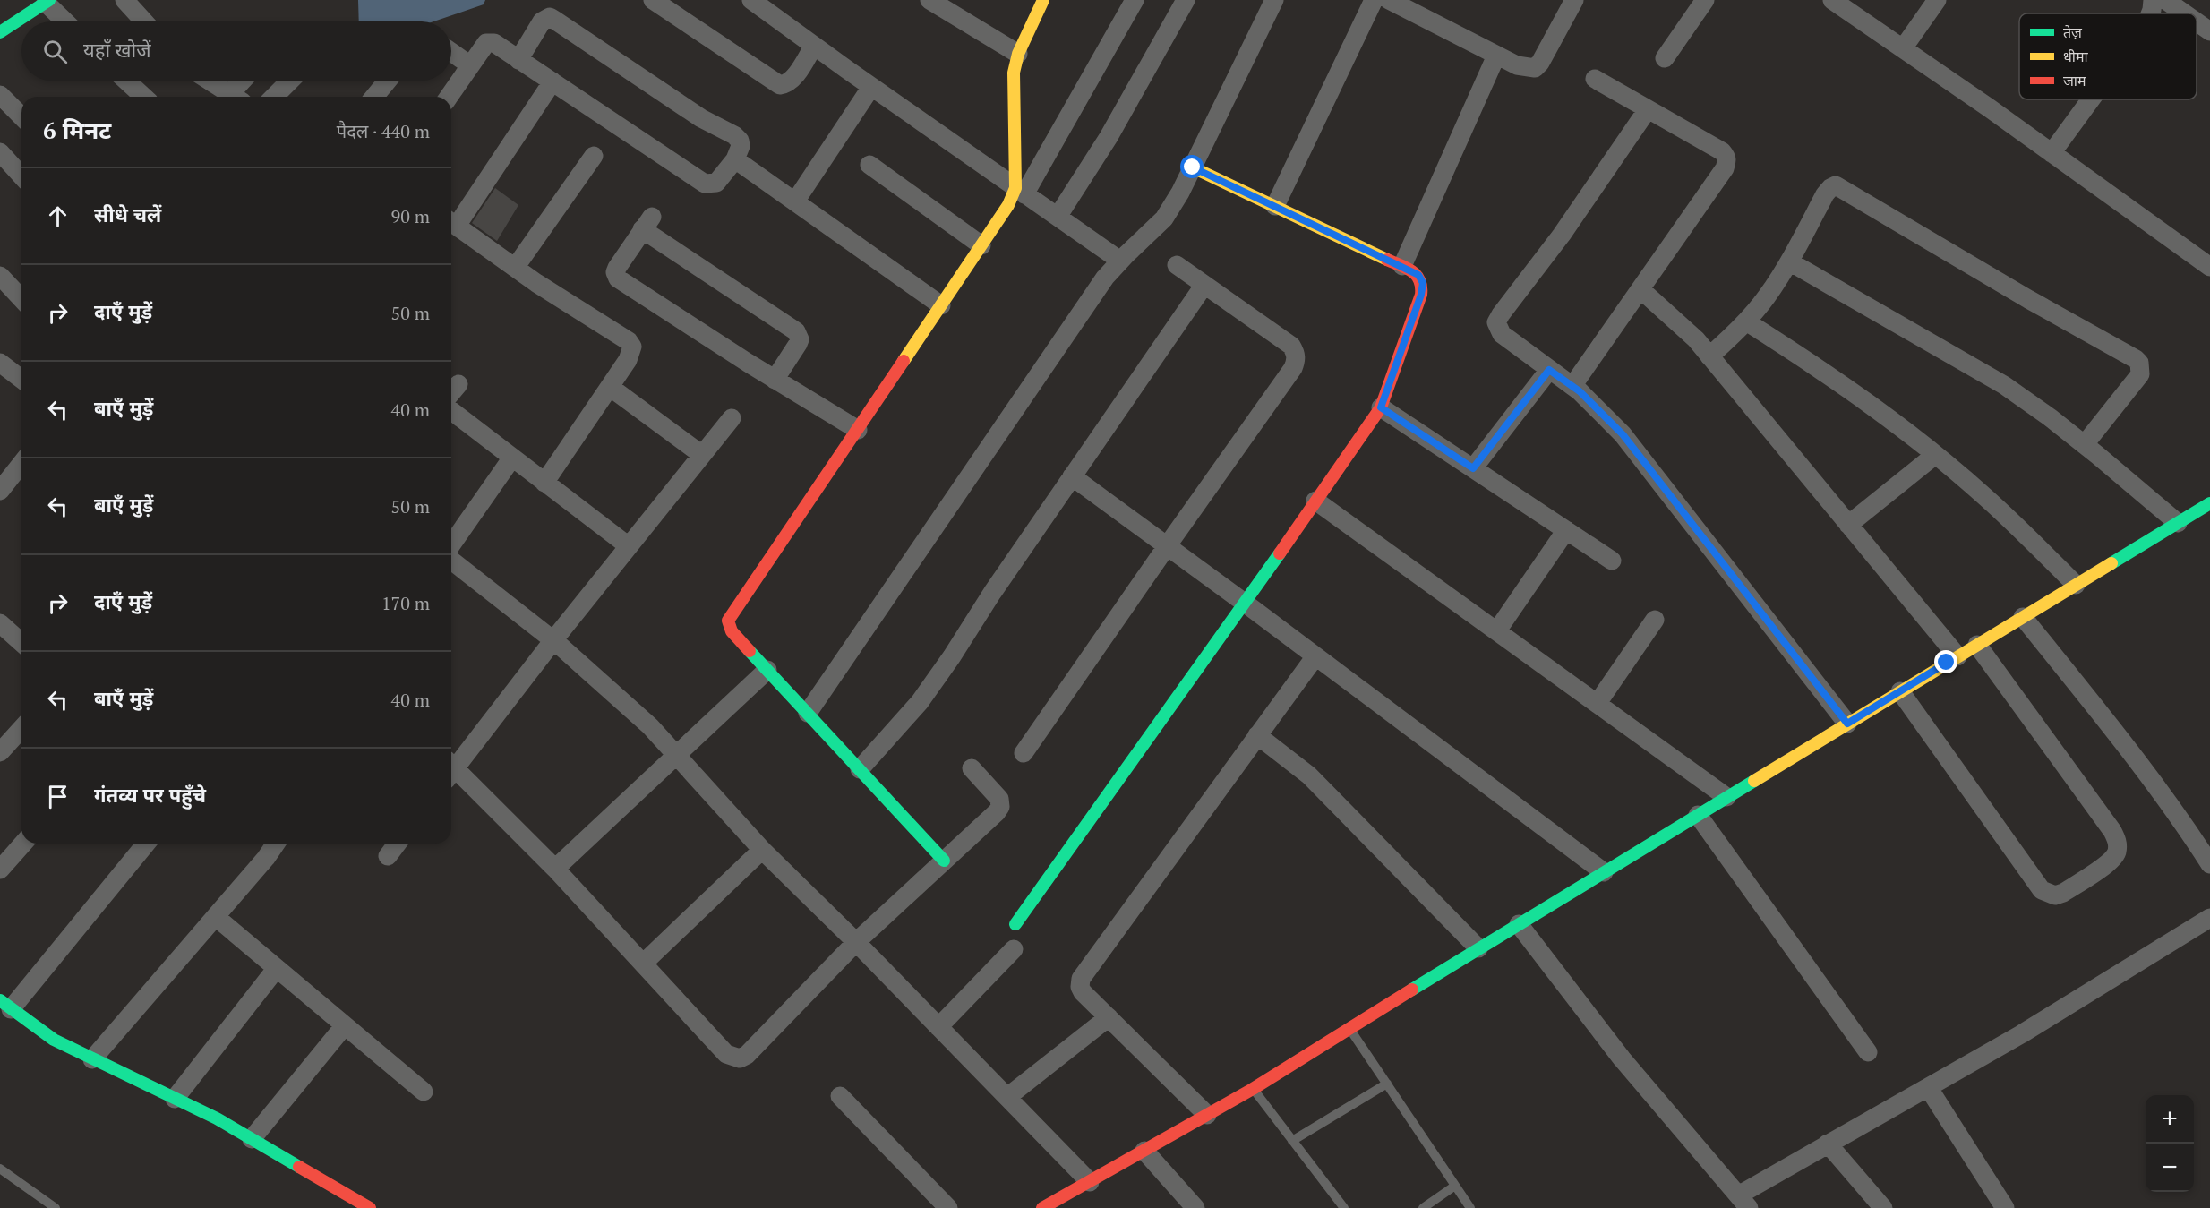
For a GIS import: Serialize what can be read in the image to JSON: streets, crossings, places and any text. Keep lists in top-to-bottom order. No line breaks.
{"legend":["तेज़","धीमा","जाम"],"page":{"search":"यहाँ खोजें","heading":["6 मिनट","पैदल · 440 m"],"list":[["सीधे चलें","90 m"],["दाएँ मुड़ें","50 m"],["बाएँ मुड़ें","40 m"],["बाएँ मुड़ें","50 m"],["दाएँ मुड़ें","170 m"],["बाएँ मुड़ें","40 m"],"गंतव्य पर पहुँचे"],"map_buttons":["+","−"]}}
